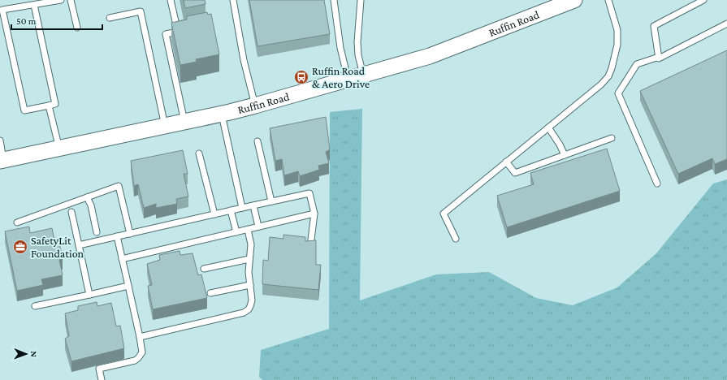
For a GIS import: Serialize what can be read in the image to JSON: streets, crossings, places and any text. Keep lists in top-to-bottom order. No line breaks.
{"streets":{"main road":["Ruffin Road"]},"places":{"bus stop":["Ruffin Road & Aero Drive"],"office":["SafetyLit Foundation"]},"scale_bar":"50 m","north":"right"}
